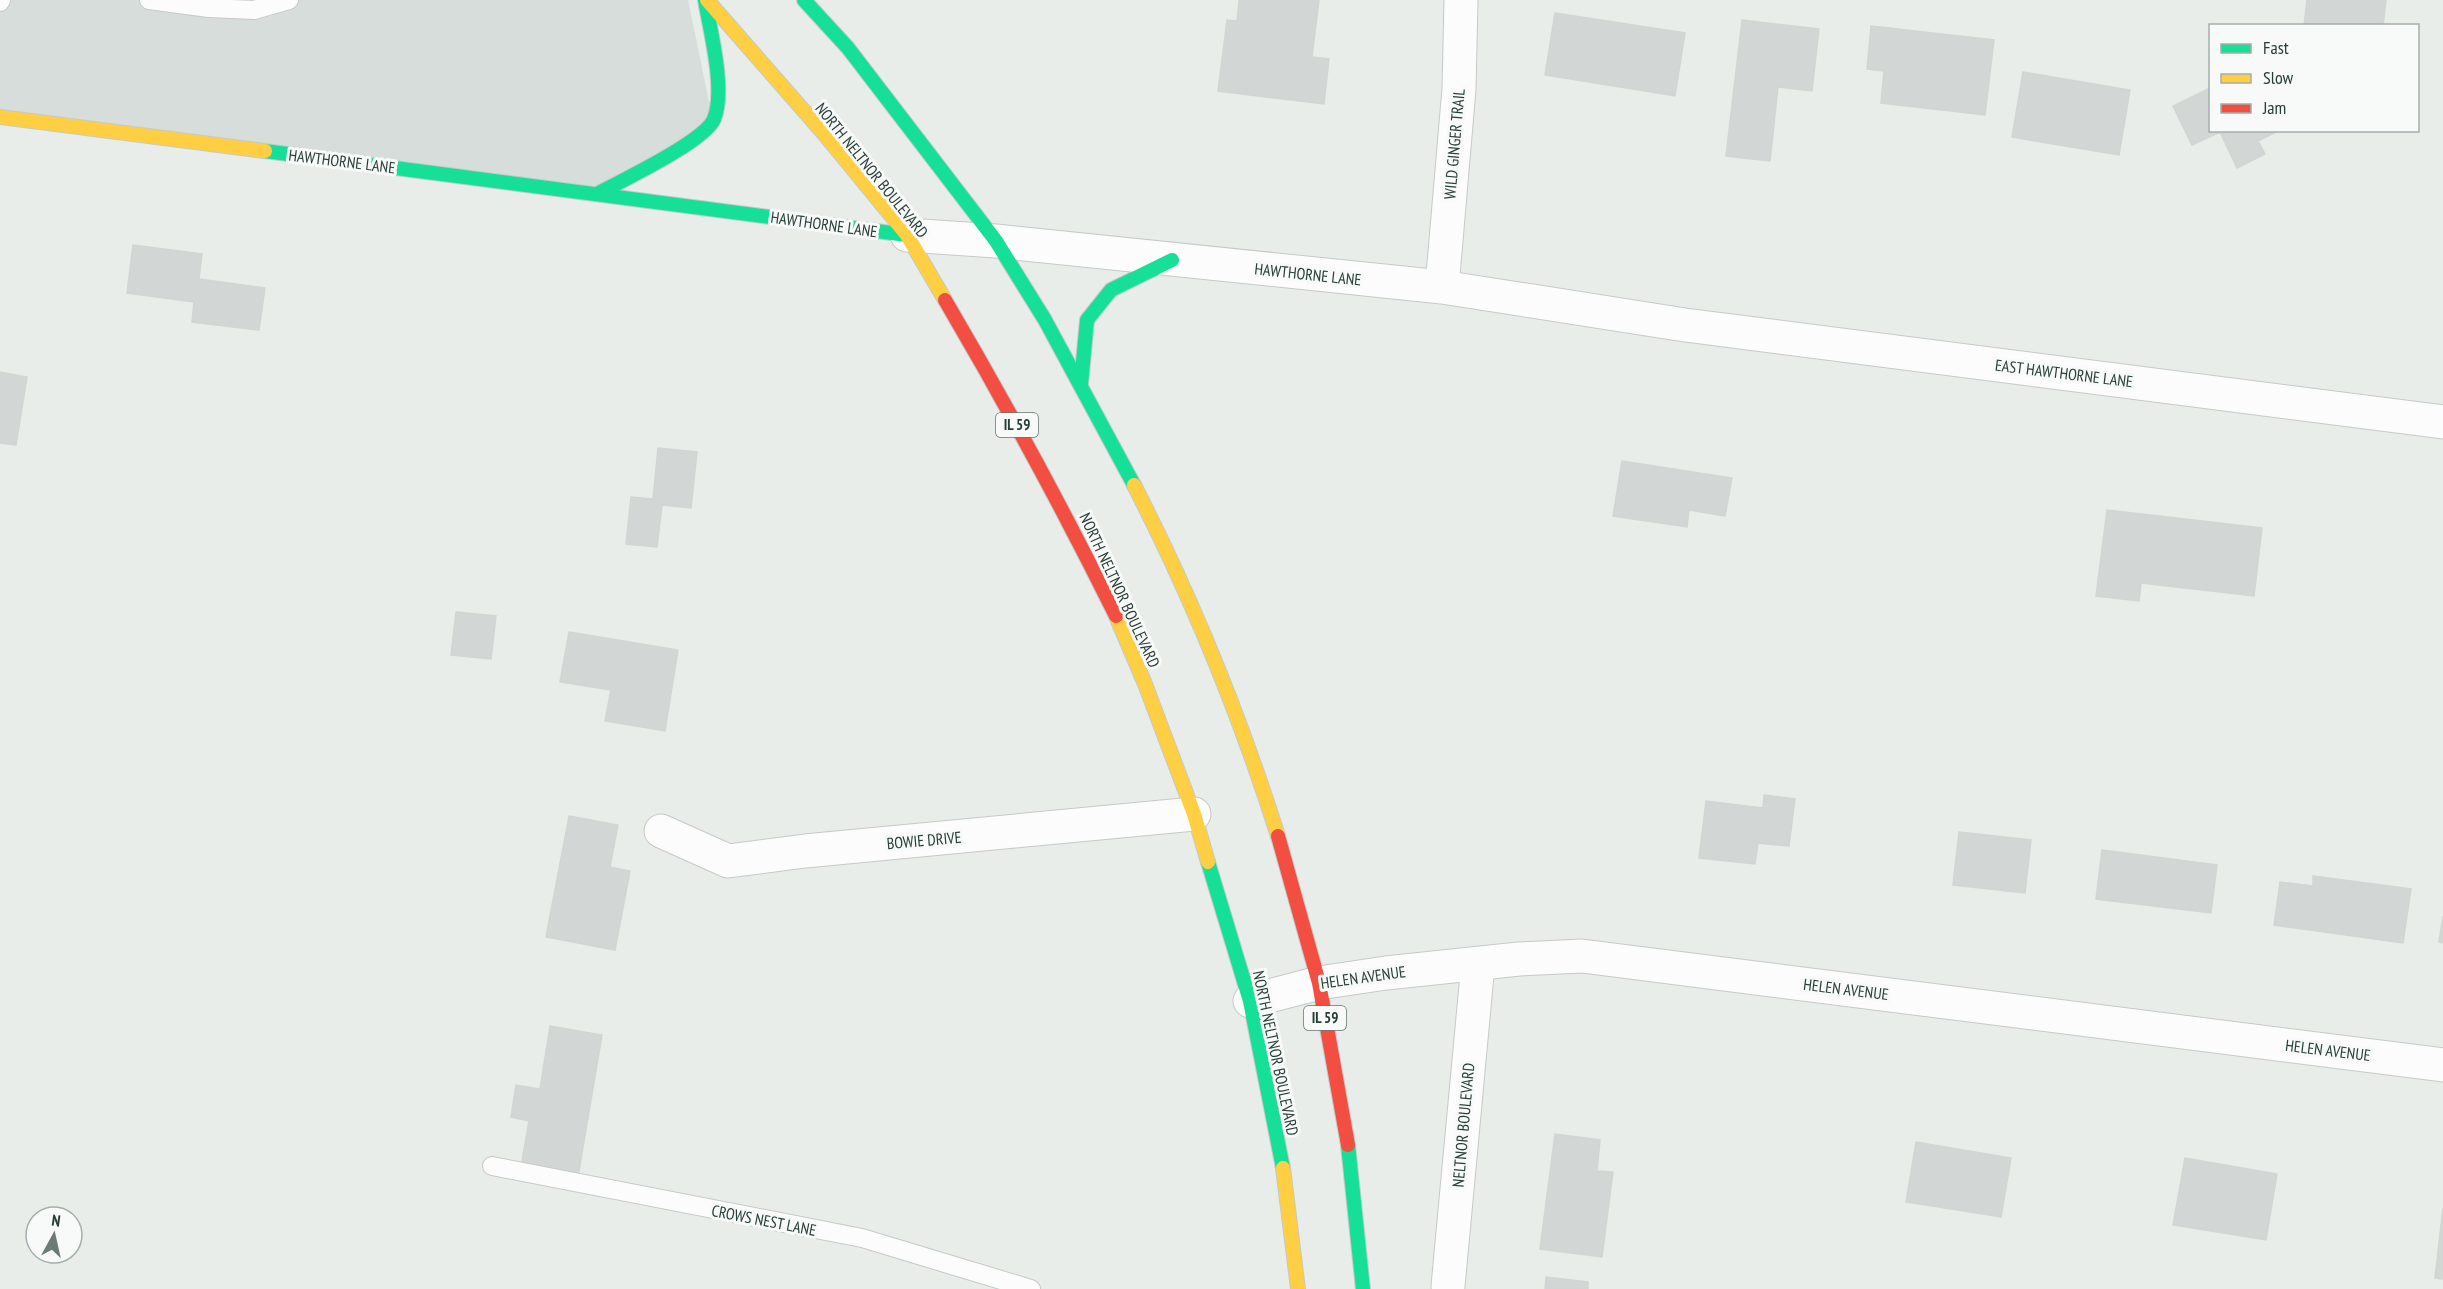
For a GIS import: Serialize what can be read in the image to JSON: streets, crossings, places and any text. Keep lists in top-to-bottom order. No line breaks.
{"streets":{"main road":["HAWTHORNE LANE","NORTH NELTNOR BOULEVARD","IL 59"],"street":["WILD GINGER TRAIL","EAST HAWTHORNE LANE","BOWIE DRIVE","HELEN AVENUE","NELTNOR BOULEVARD"],"lane":["CROWS NEST LANE"]},"crossings":[["WILD GINGER TRAIL","HAWTHORNE LANE"],["HAWTHORNE LANE","NORTH NELTNOR BOULEVARD"],["HAWTHORNE LANE","EAST HAWTHORNE LANE"],["HAWTHORNE LANE","IL 59"],["NORTH NELTNOR BOULEVARD","BOWIE DRIVE"],["NORTH NELTNOR BOULEVARD","HELEN AVENUE"],["IL 59","HELEN AVENUE"],["HELEN AVENUE","NELTNOR BOULEVARD"]],"legend":["Fast","Slow","Jam"],"north":"top"}
